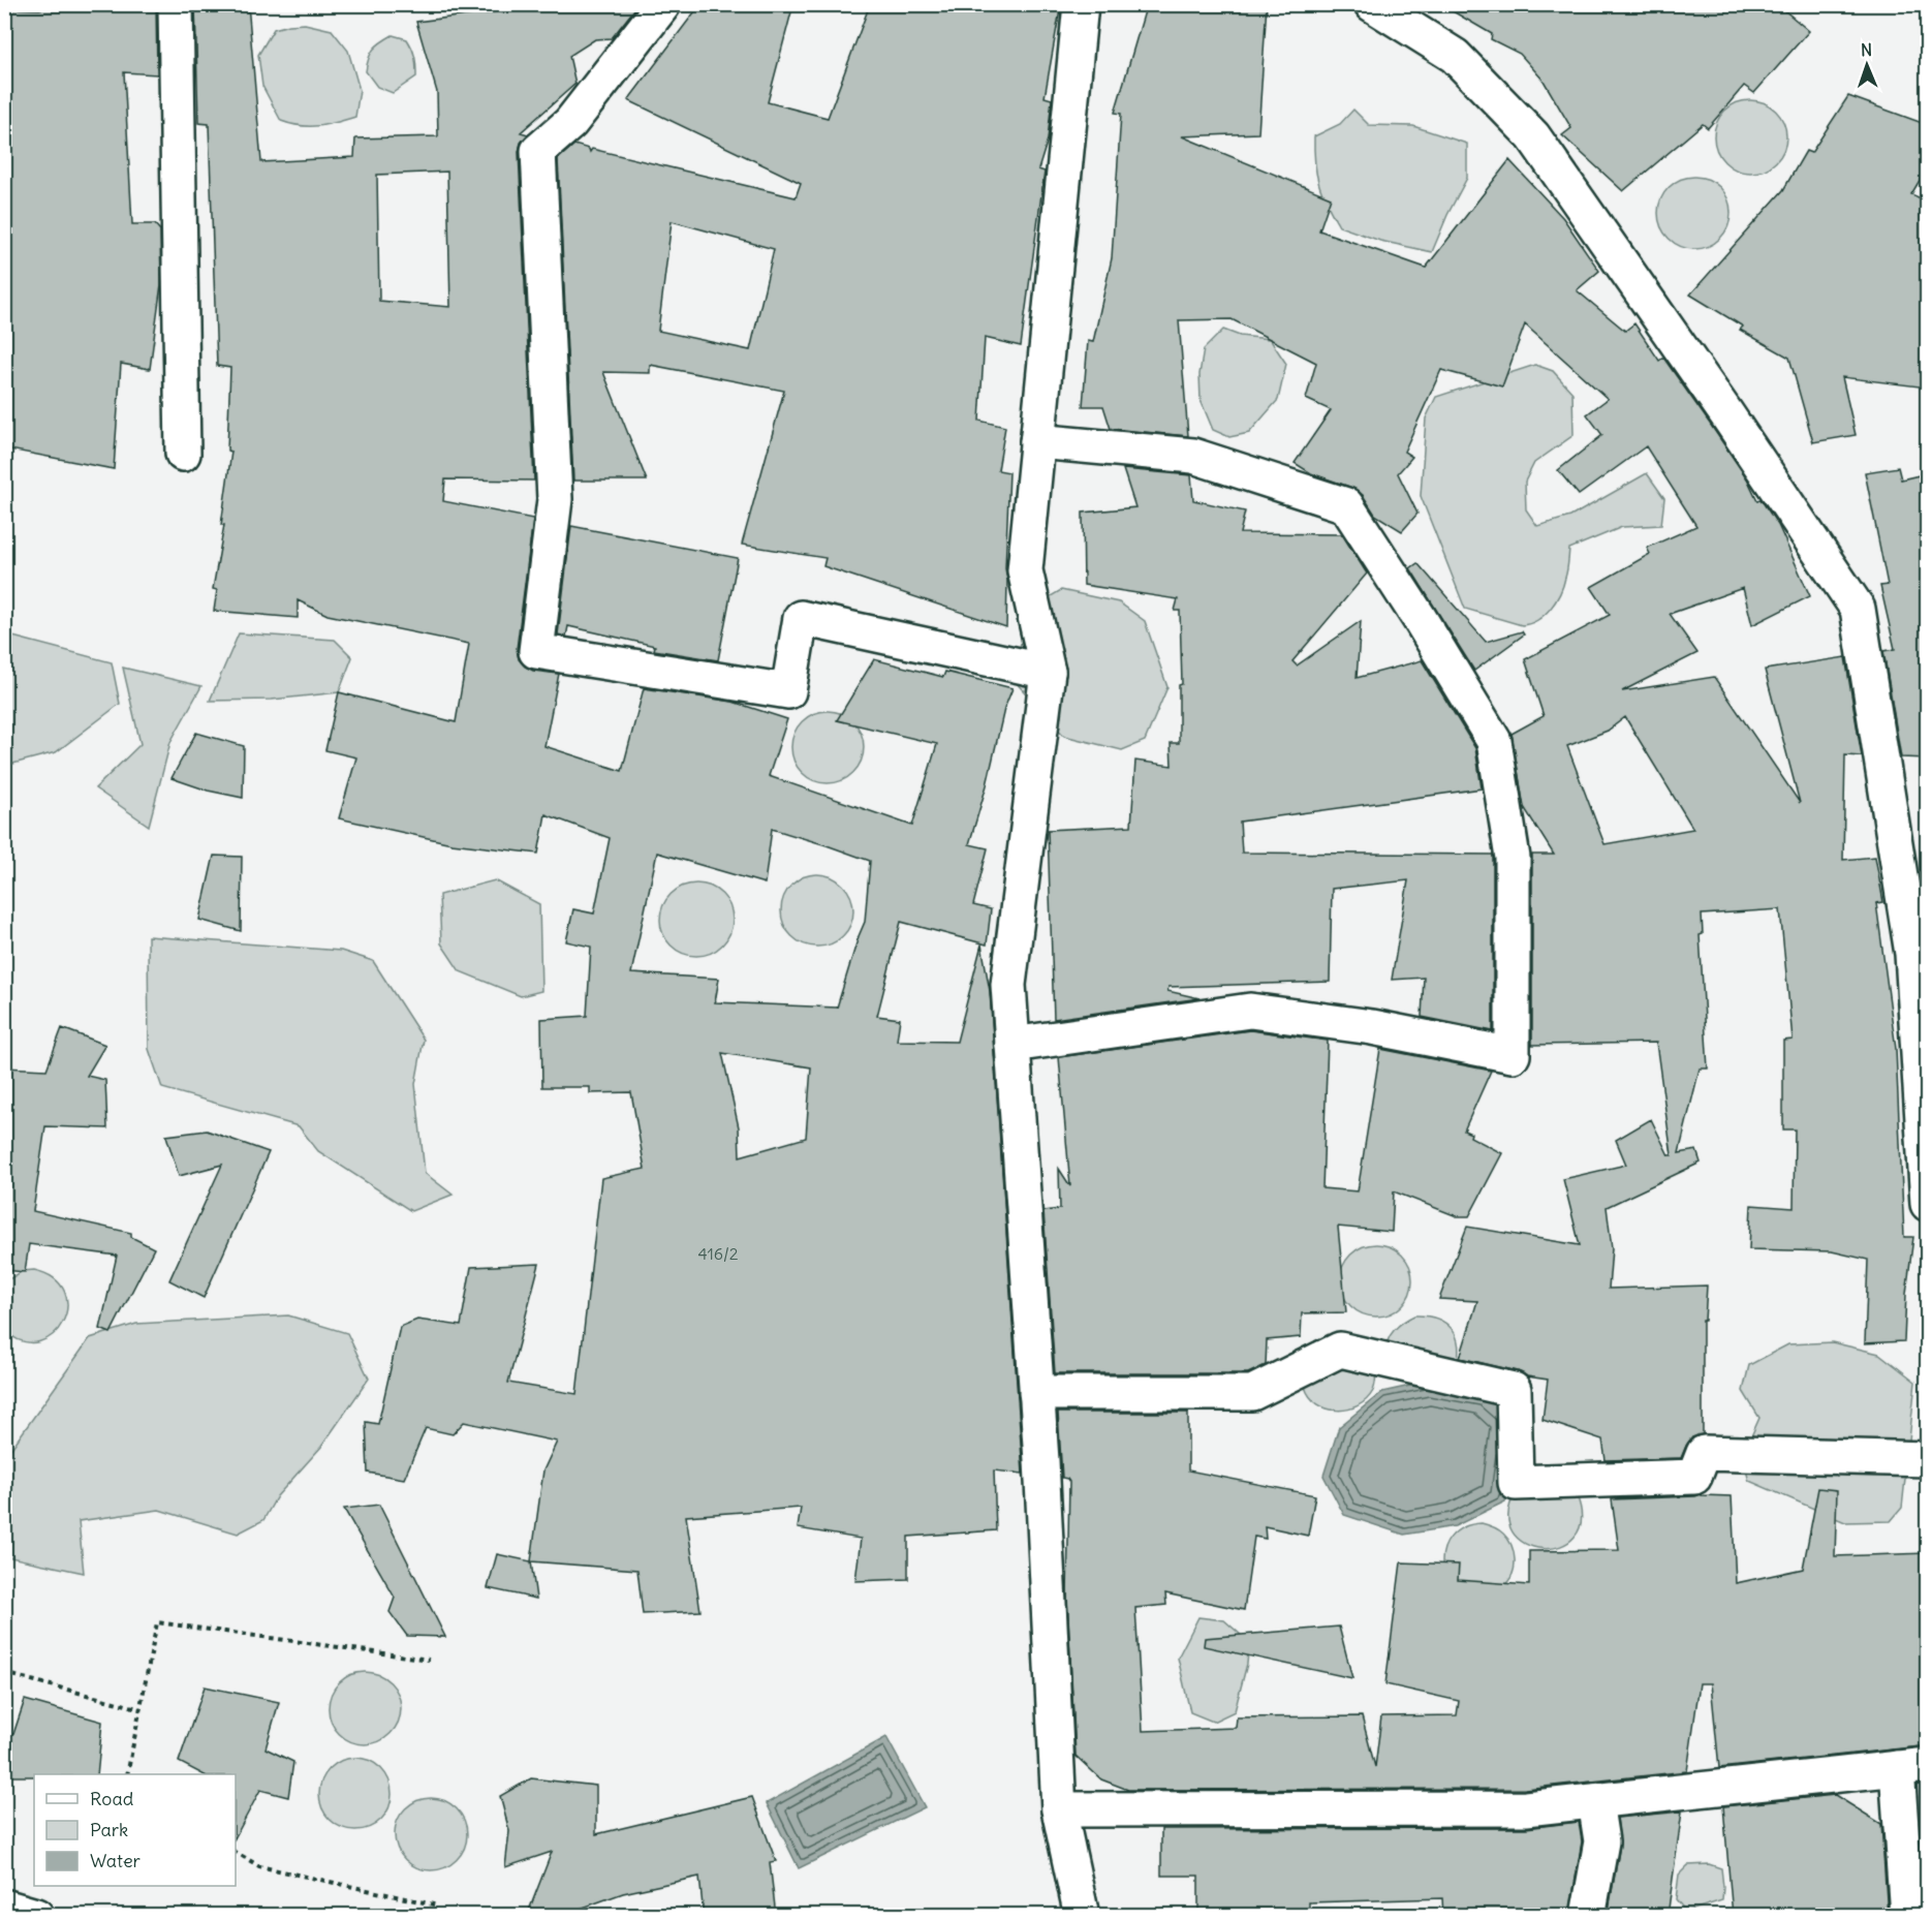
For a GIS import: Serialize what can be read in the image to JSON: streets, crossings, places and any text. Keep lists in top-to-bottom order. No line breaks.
{"house_numbers":["416/2"],"legend":["Road","Park","Water"],"north":"top"}
